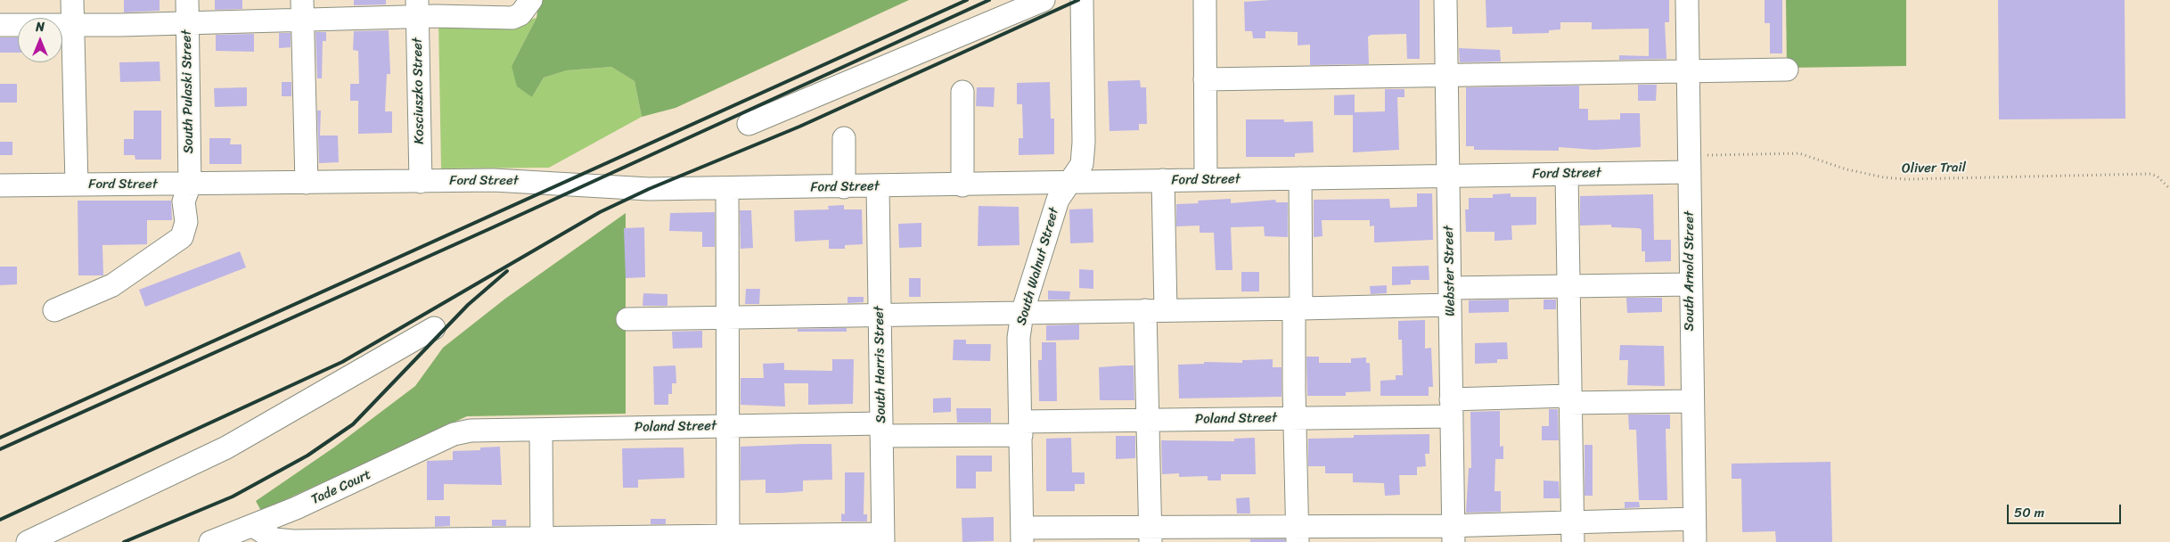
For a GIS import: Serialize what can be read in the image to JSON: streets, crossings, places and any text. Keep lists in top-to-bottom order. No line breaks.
{"streets":{"street":["Kosciuszko Street","South Pulaski Street","Ford Street","South Walnut Street","Webster Street","South Arnold Street","South Harris Street","Poland Street","Tade Court"],"path":["Oliver Trail"]},"crossings":[["Kosciuszko Street","Ford Street"],["South Pulaski Street","Ford Street"],["Oliver Trail","Ford Street"],["Oliver Trail","South Arnold Street"],["Ford Street","South Walnut Street"],["Ford Street","Webster Street"],["Ford Street","South Arnold Street"],["Ford Street","South Harris Street"],["South Walnut Street","Poland Street"],["Webster Street","Poland Street"],["South Arnold Street","Poland Street"],["South Harris Street","Poland Street"],["Poland Street","Tade Court"]],"scale_bar":"50 m","north":"top"}
